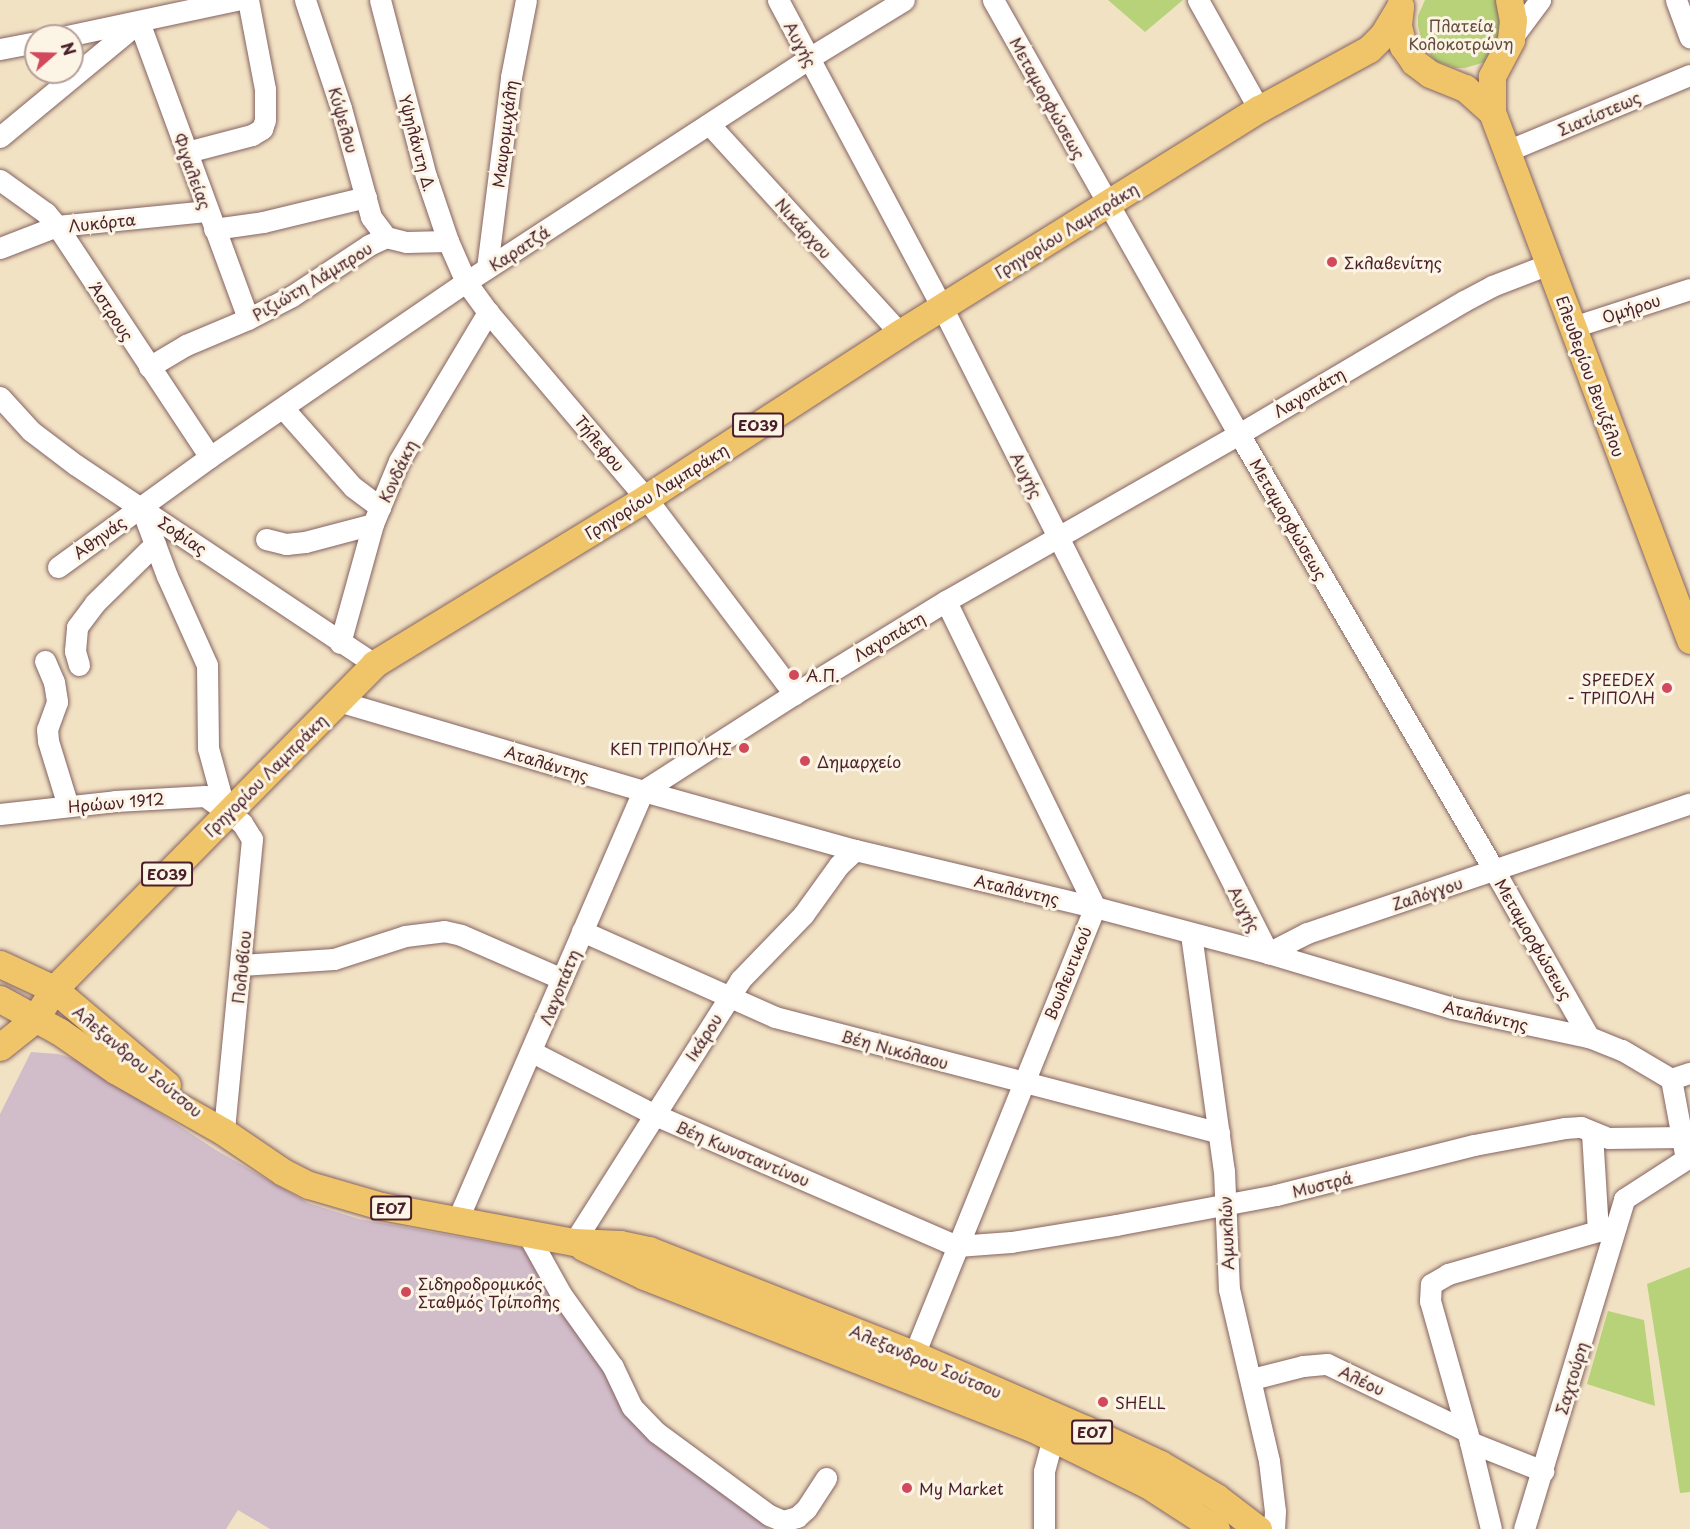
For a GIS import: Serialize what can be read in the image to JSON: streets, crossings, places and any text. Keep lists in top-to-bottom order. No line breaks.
{"streets":{"main road":["Γρηγορίου Λαμπράκη","Ελευθερίου Βενιζέλου","ΕΟ39","Αλεξανδρου Σούτσου","ΕΟ7"],"street":["Αυγής","Μεταμορφώσεως","Σιατίστεως","Κύψελου","Μαυρομιχάλη","Υψηλάντη Δ.","Φιγαλείας","Λυκόρτα","Νικάρχου","Καρατζά","Ριζιώτη Λάμπρου","Ομήρου","Άστρους","Λαγοπάτη","Τήλεφου","Κονδάκη","Σοφίας","Αθηνάς","Αταλάντης","Ηρώων 1912","Ζαλόγγου","Πολυβίου","Βουλευτικού","Ικάρου","Βέη Νικόλαου","Βέη Κωνσταντίνου","Μυστρά","Αμυκλών","Σαχτούρη","Αλέου"]},"crossings":[["Αυγής","Γρηγορίου Λαμπράκη"],["Αυγής","Καρατζά"],["Αυγής","Λαγοπάτη"],["Αυγής","Αταλάντης"],["Αυγής","Ζαλόγγου"],["Μεταμορφώσεως","Γρηγορίου Λαμπράκη"],["Μεταμορφώσεως","Λαγοπάτη"],["Μεταμορφώσεως","Αταλάντης"],["Μεταμορφώσεως","Ζαλόγγου"],["Σιατίστεως","Ελευθερίου Βενιζέλου"],["Κύψελου","Λυκόρτα"],["Κύψελου","Ριζιώτη Λάμπρου"],["Μαυρομιχάλη","Καρατζά"],["Υψηλάντη Δ.","Καρατζά"],["Υψηλάντη Δ.","Ριζιώτη Λάμπρου"],["Υψηλάντη Δ.","Τήλεφου"],["Φιγαλείας","Λυκόρτα"],["Φιγαλείας","Ριζιώτη Λάμπρου"],["Λυκόρτα","Άστρους"],["Νικάρχου","Γρηγορίου Λαμπράκη"],["Νικάρχου","Καρατζά"],["Γρηγορίου Λαμπράκη","ΕΟ39"],["Γρηγορίου Λαμπράκη","Τήλεφου"],["Γρηγορίου Λαμπράκη","Σοφίας"],["Γρηγορίου Λαμπράκη","Αταλάντης"],["Γρηγορίου Λαμπράκη","Ηρώων 1912"],["Γρηγορίου Λαμπράκη","Πολυβίου"],["Γρηγορίου Λαμπράκη","Αλεξανδρου Σούτσου"],["Γρηγορίου Λαμπράκη","ΕΟ7"],["Καρατζά","Άστρους"],["Καρατζά","Τήλεφου"],["Καρατζά","Σοφίας"],["Καρατζά","Αθηνάς"],["Ριζιώτη Λάμπρου","Άστρους"],["Ομήρου","Ελευθερίου Βενιζέλου"],["Ελευθερίου Βενιζέλου","Λαγοπάτη"],["Λαγοπάτη","Τήλεφου"],["Λαγοπάτη","Αταλάντης"],["Λαγοπάτη","Βουλευτικού"],["Λαγοπάτη","Βέη Νικόλαου"],["Λαγοπάτη","Αλεξανδρου Σούτσου"],["Λαγοπάτη","Βέη Κωνσταντίνου"],["ΕΟ39","Αλεξανδρου Σούτσου"],["ΕΟ39","ΕΟ7"],["Τήλεφου","Κονδάκη"],["Κονδάκη","Σοφίας"],["Σοφίας","Αθηνάς"],["Αταλάντης","Ζαλόγγου"],["Αταλάντης","Βουλευτικού"],["Αταλάντης","Ικάρου"],["Αταλάντης","Αμυκλών"],["Ηρώων 1912","Πολυβίου"],["Πολυβίου","Αλεξανδρου Σούτσου"],["Βουλευτικού","Βέη Νικόλαου"],["Βουλευτικού","Αλεξανδρου Σούτσου"],["Βουλευτικού","Βέη Κωνσταντίνου"],["Βουλευτικού","Μυστρά"],["Ικάρου","Βέη Νικόλαου"],["Ικάρου","Αλεξανδρου Σούτσου"],["Ικάρου","Βέη Κωνσταντίνου"],["Βέη Νικόλαου","Αμυκλών"],["Αλεξανδρου Σούτσου","ΕΟ7"],["Βέη Κωνσταντίνου","Μυστρά"],["Μυστρά","Αμυκλών"],["Αμυκλών","Αλέου"],["Σαχτούρη","Αλέου"]],"parks":["Πλατεία Κολοκοτρώνη"],"places":["Σκλαβενίτης","Α.Π.","SPEEDEX - ΤΡΙΠΟΛΗ","ΚΕΠ ΤΡΙΠΟΛΗΣ","Δημαρχείο","Σιδηροδρομικός Σταθμός Τρίπολης","SHELL","My Market"],"north":"right"}
